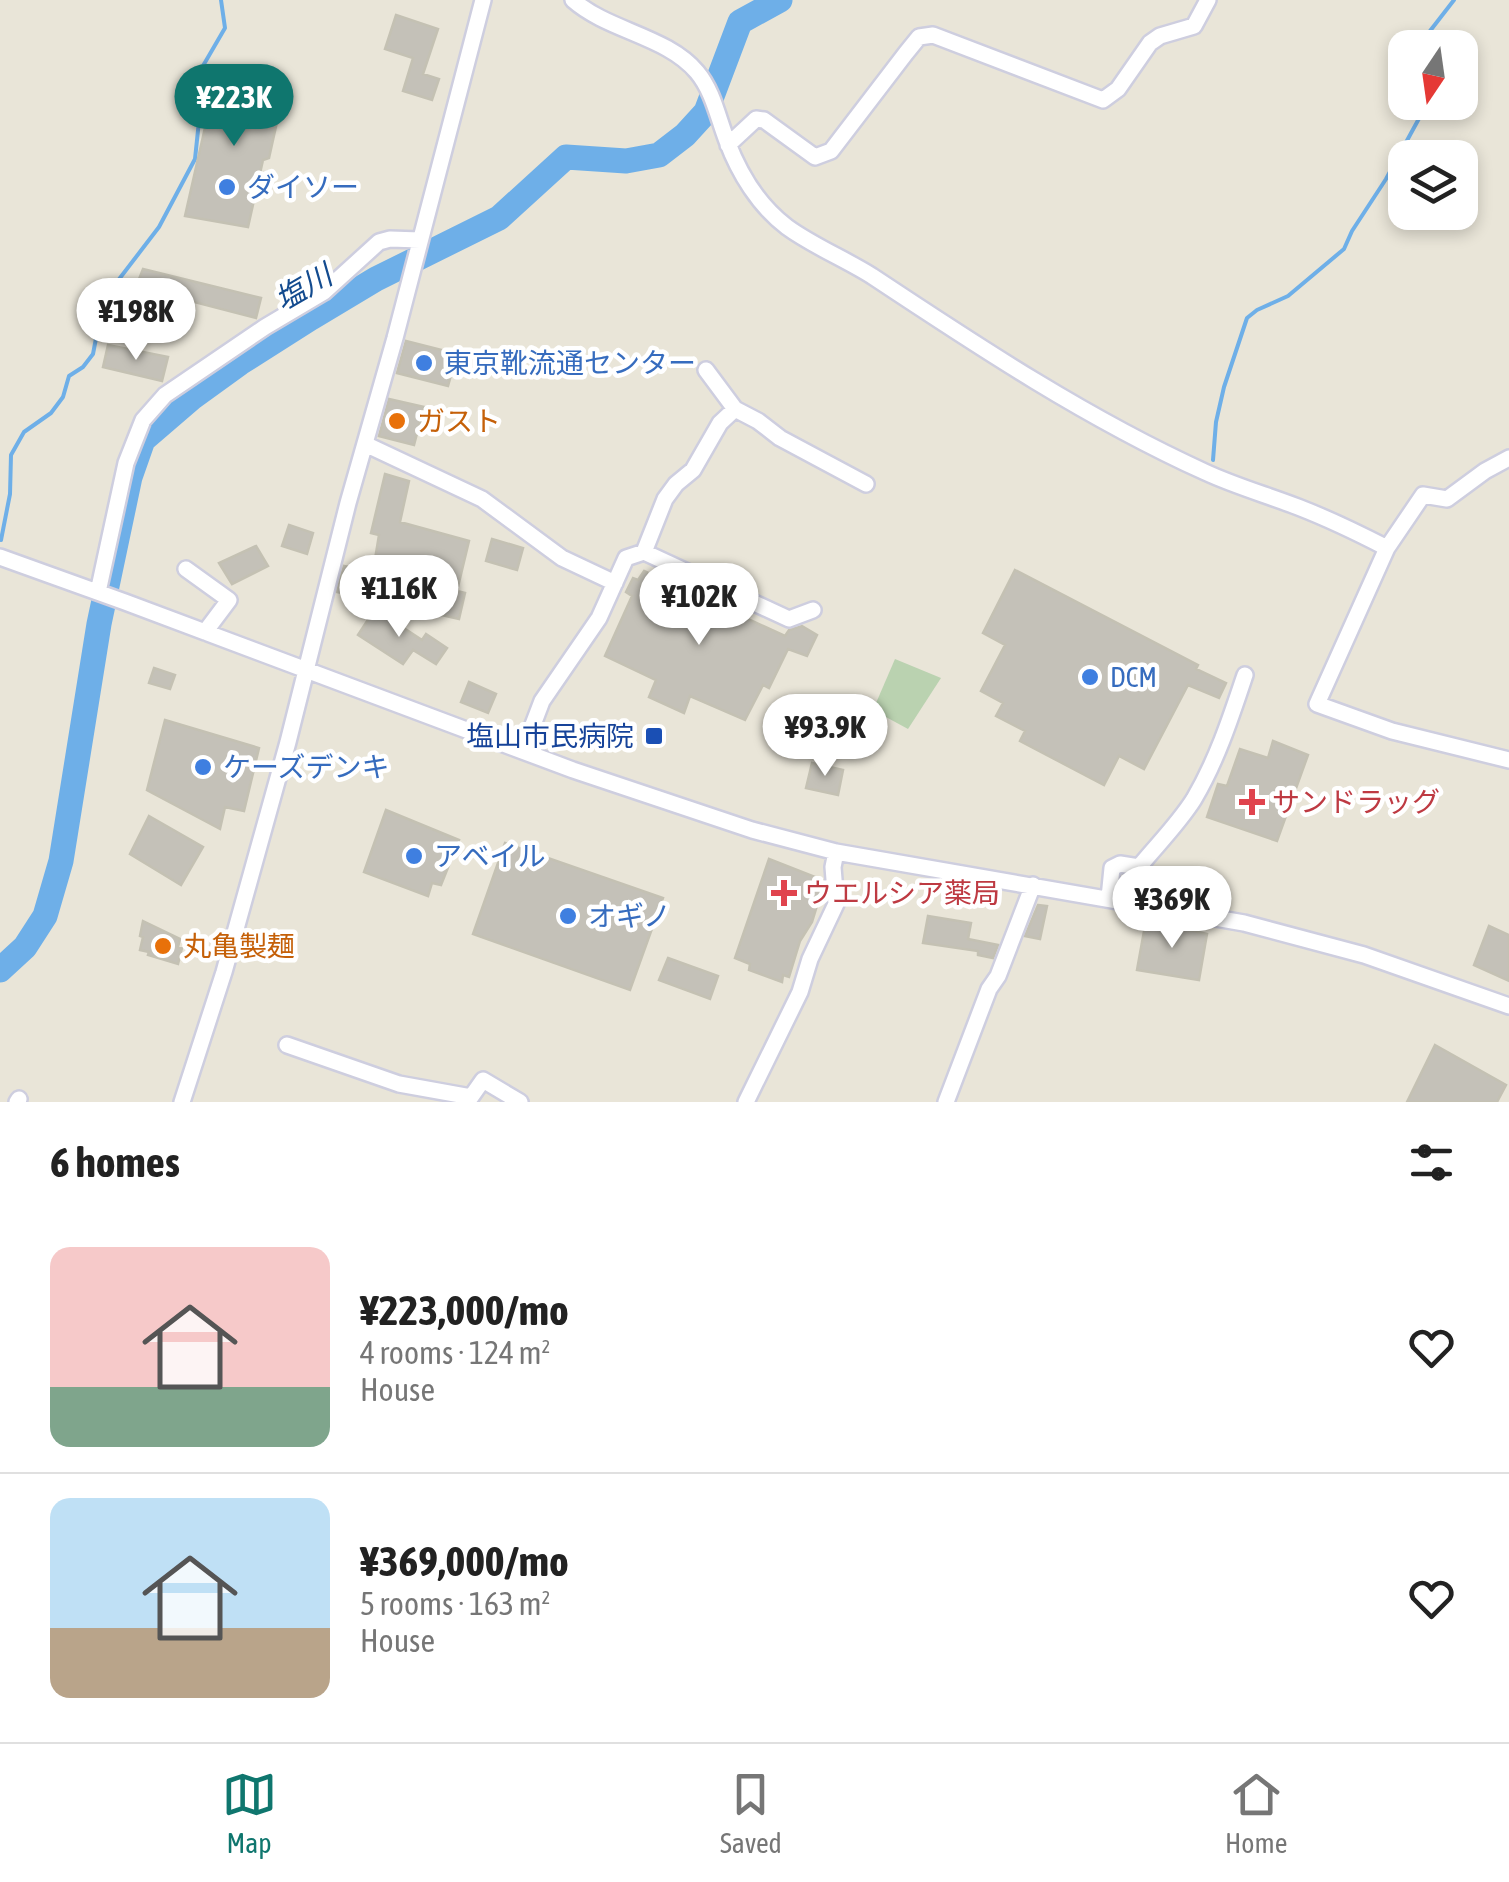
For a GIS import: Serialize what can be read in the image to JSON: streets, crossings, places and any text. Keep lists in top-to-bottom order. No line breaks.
{"water":["塩川"],"places":{"other":["ダイソー","東京靴流通センター","ガスト","DCM","ケーズデンキ","アベイル","オギノ","丸亀製麺"],"transit":["塩山市民病院"],"health":["サンドラッグ","ウエルシア薬局"]},"north":"bottom","page":{"price":["¥223K","¥198K","¥116K","¥102K","¥93.9K","¥369K"],"heading":"6 homes","list":[{"name":"¥223,000/mo","note":"4 rooms · 124 m² · House"},{"name":"¥369,000/mo","note":"5 rooms · 163 m² · House"}],"tabs":["Map","Saved","Home"]}}
